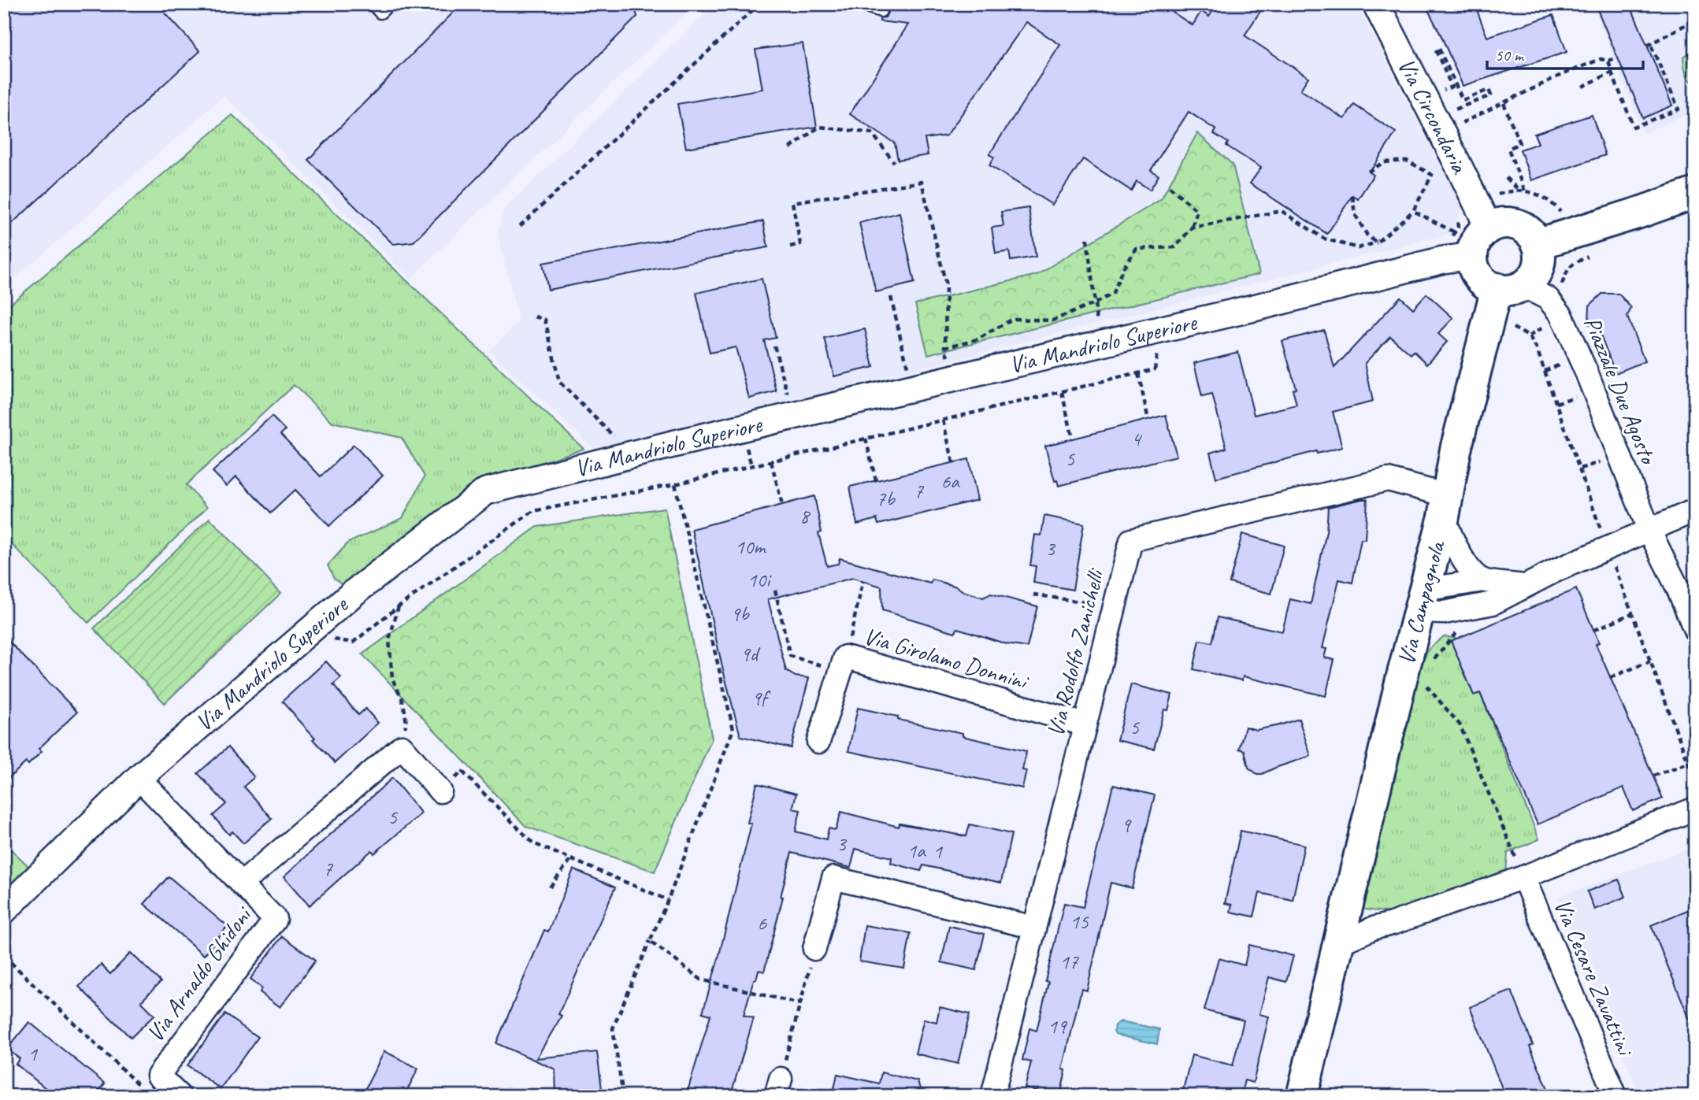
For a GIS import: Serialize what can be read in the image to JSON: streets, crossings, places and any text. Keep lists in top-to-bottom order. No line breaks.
{"streets":{"main road":["Via Campagnola"],"street":["Via Circondaria","Via Mandriolo Superiore","Piazzale Due Agosto","Via Rodolfo Zanichelli","Via Girolamo Donnini","Via Arnaldo Ghidoni","Via Cesare Zavattini"]},"crossings":[["Via Circondaria","Via Mandriolo Superiore"],["Via Circondaria","Piazzale Due Agosto"],["Via Circondaria","Via Campagnola"],["Via Mandriolo Superiore","Piazzale Due Agosto"],["Via Mandriolo Superiore","Via Campagnola"],["Via Mandriolo Superiore","Via Arnaldo Ghidoni"],["Piazzale Due Agosto","Via Campagnola"],["Via Campagnola","Via Rodolfo Zanichelli"],["Via Rodolfo Zanichelli","Via Girolamo Donnini"]],"house_numbers":["4","5","6a","7","7b","8","10m","3","10i","9b","9d","9f","5","5","9","3","1a","1","7","15","6","17","19","1"],"scale_bar":"50 m"}
